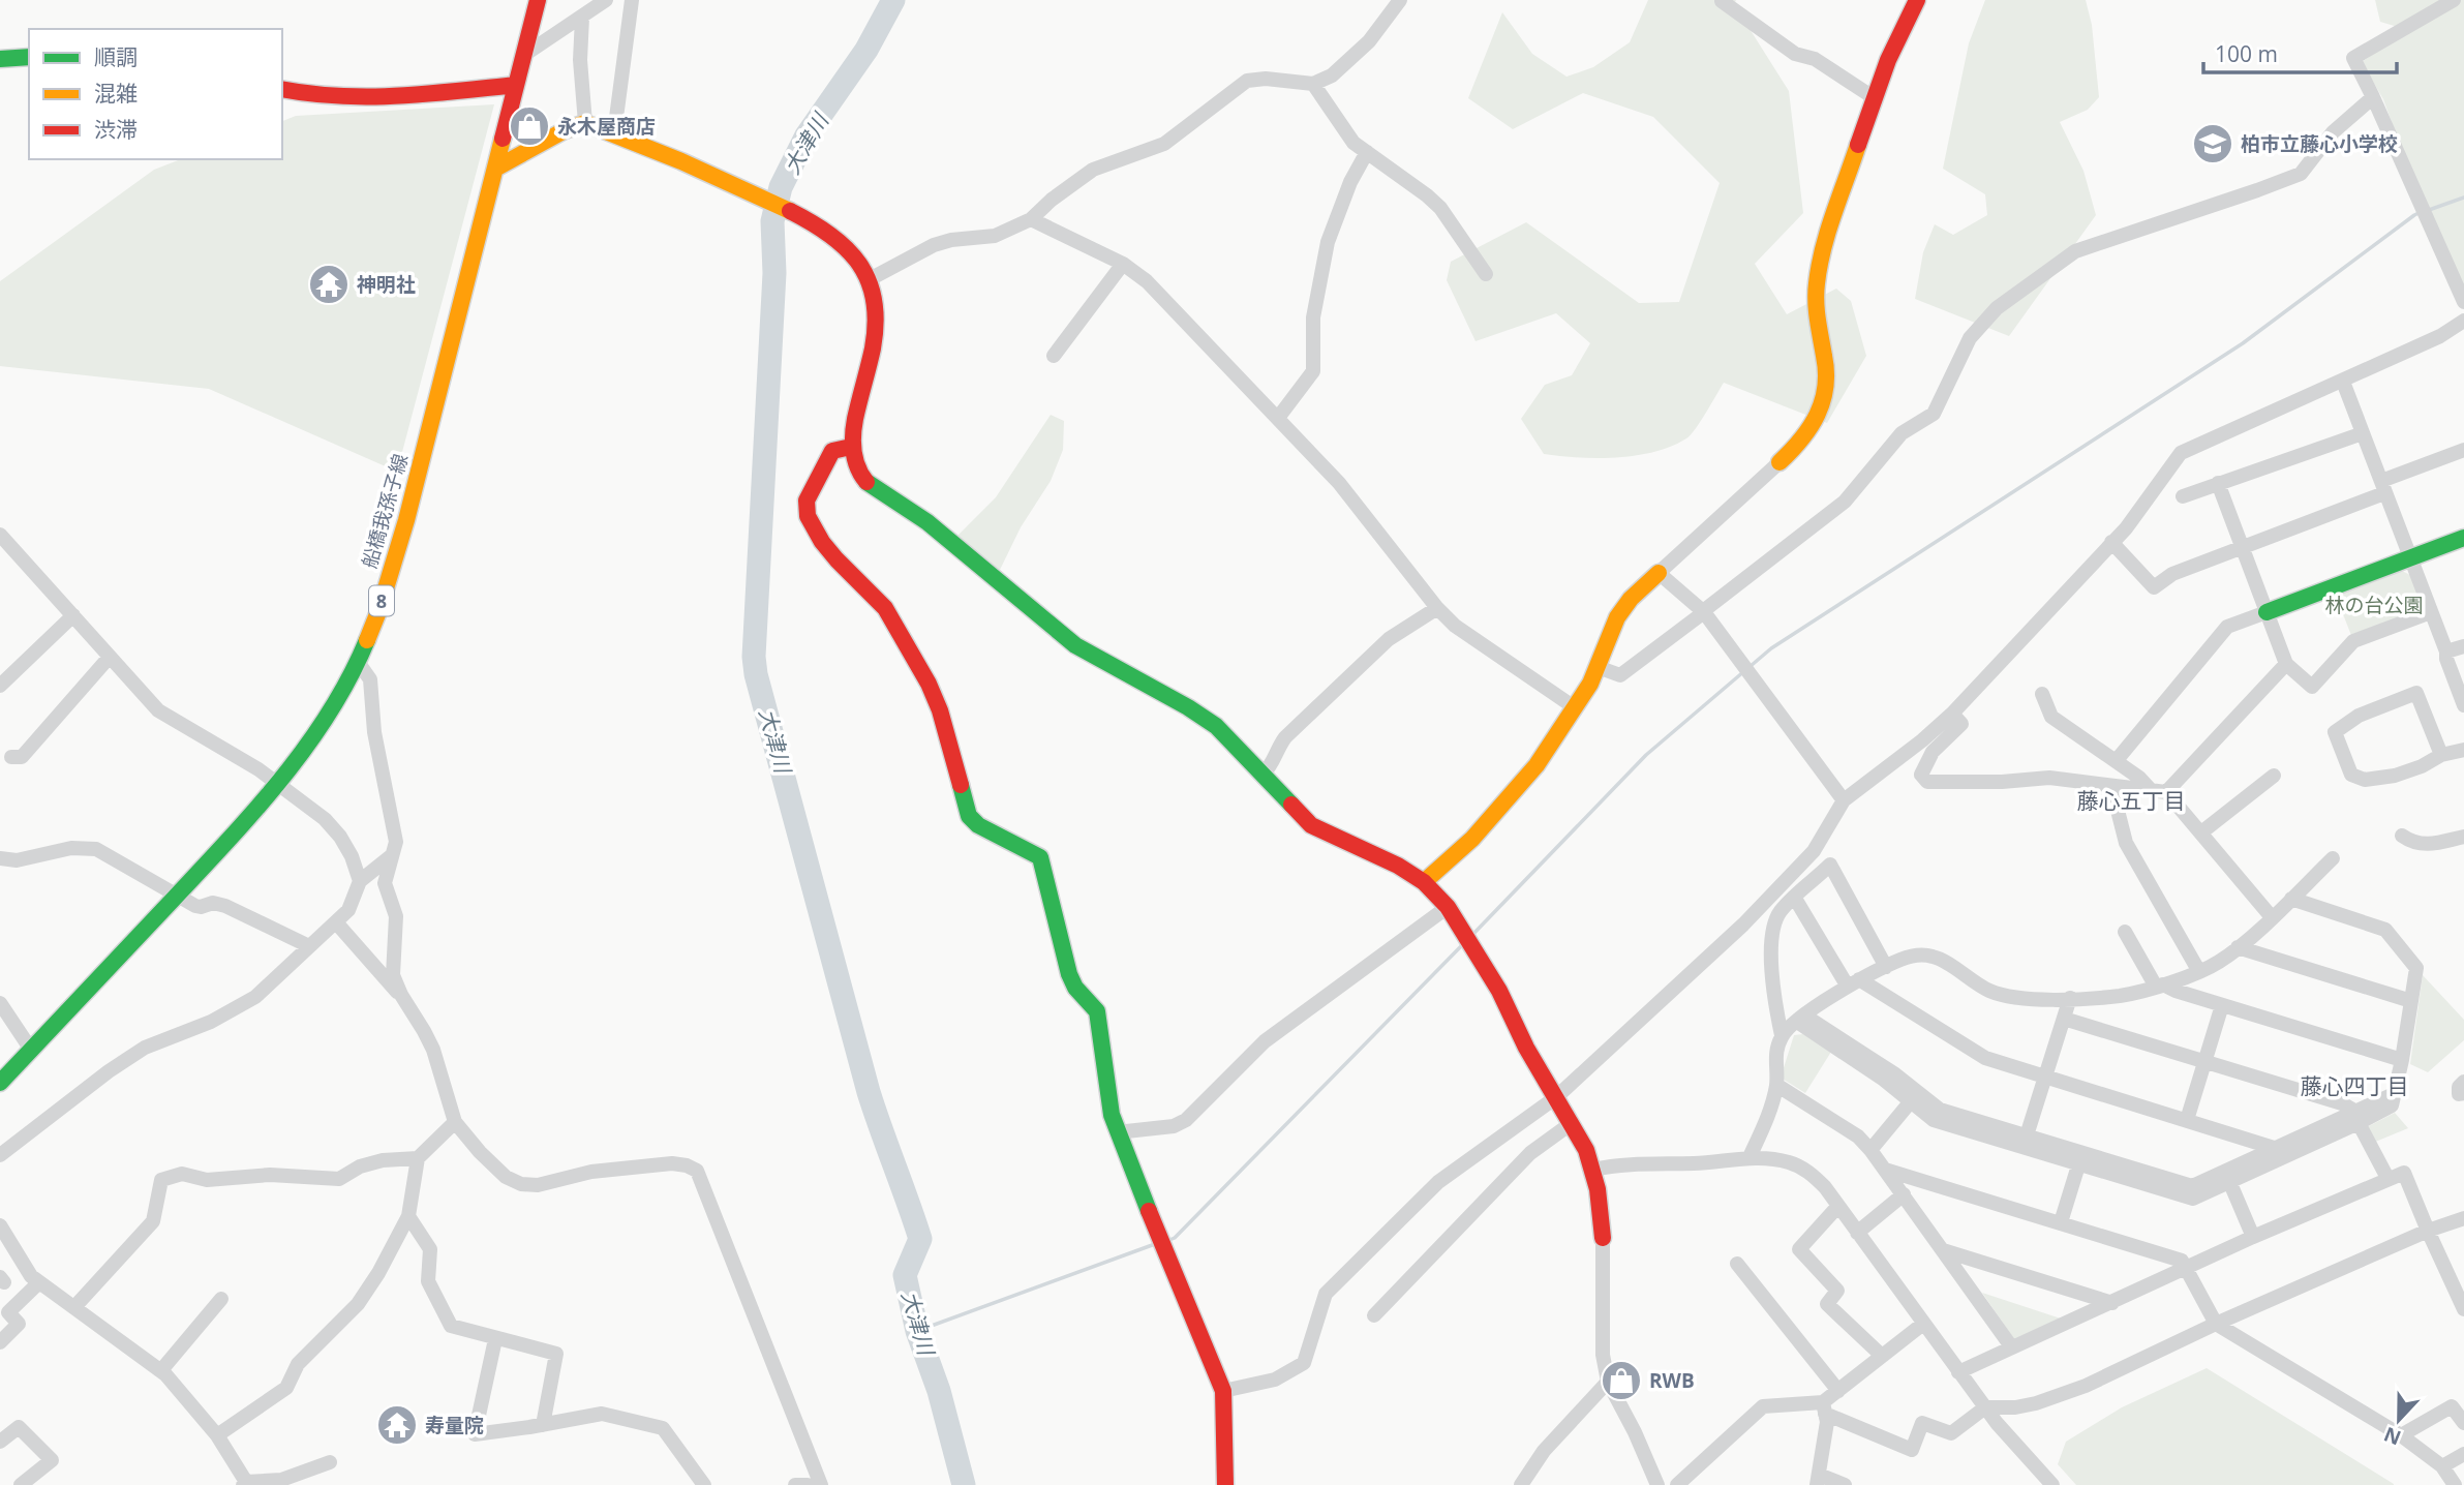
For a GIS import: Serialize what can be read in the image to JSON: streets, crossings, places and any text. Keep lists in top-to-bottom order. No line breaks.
{"streets":{"street":["船橋我孫子線","8"]},"districts":["藤心五丁目","藤心四丁目"],"water":["大津川"],"parks":["林の台公園"],"places":{"shop":["永木屋商店","RWB"],"school or university":["柏市立藤心小学校"],"temple":["神明社","寿量院"]},"legend":["順調","混雑","渋滞"],"scale_bar":"100 m","north":"bottom"}
